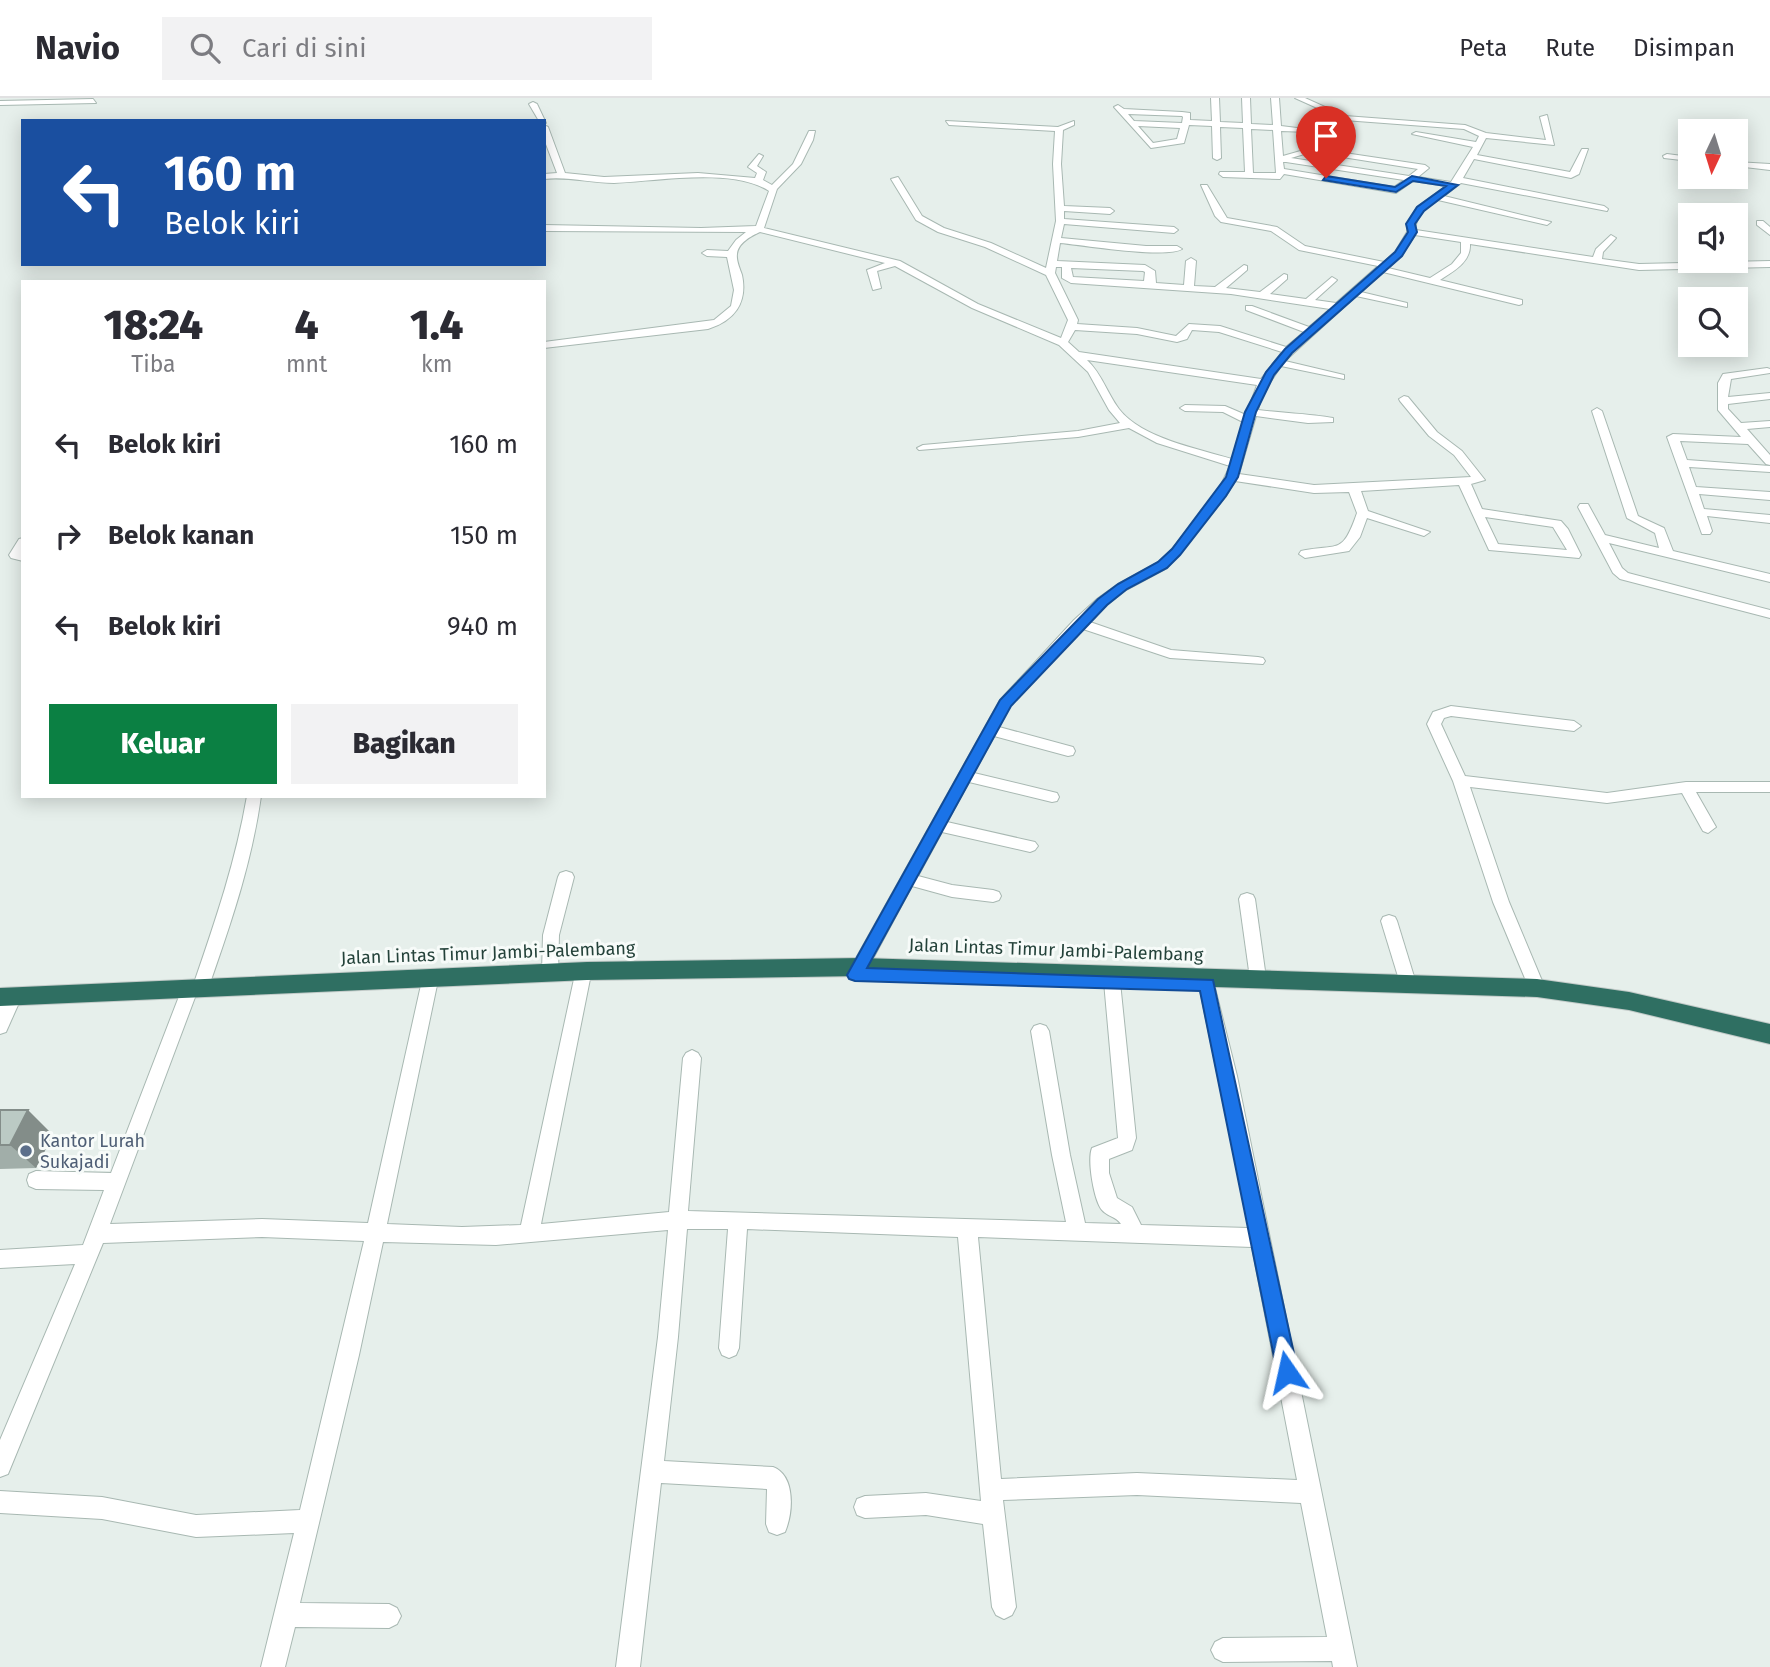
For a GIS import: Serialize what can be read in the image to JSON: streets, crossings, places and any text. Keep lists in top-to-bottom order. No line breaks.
{"streets":{"highway":["Jalan Lintas Timur Jambi-Palembang"]},"places":["Kantor Lurah Sukajadi"],"north":"bottom","page":{"header":"Navio","search":"Cari di sini","nav":["Peta","Rute","Disimpan"],"turn":["160 m","Belok kiri"],"eta":["18:24","Tiba","4","mnt","1.4","km"],"list":[{"name":"Belok kiri","value":"160 m"},{"name":"Belok kanan","value":"150 m"},{"name":"Belok kiri","value":"940 m"}],"buttons":["Keluar","Bagikan"]}}
